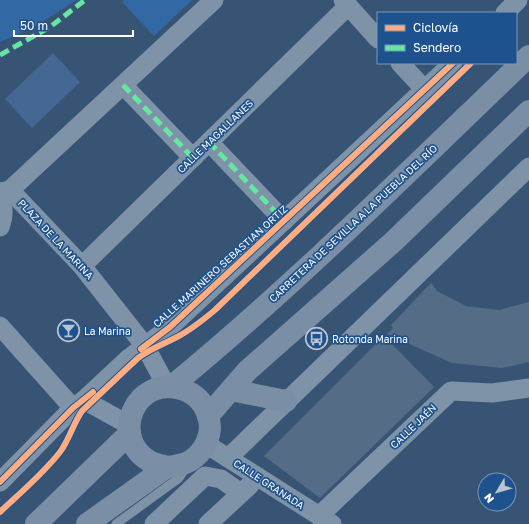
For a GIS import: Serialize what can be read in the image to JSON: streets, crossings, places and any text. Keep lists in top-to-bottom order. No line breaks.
{"streets":{"main road":["CARRETERA DE SEVILLA A LA PUEBLA DEL RÍO"],"street":["CALLE MAGALLANES","PLAZA DE LA MARINA","CALLE MARINERO SEBASTIAN ORTIZ","CALLE JAÉN","CALLE GRANADA"]},"crossings":[["CALLE MAGALLANES","PLAZA DE LA MARINA"],["CARRETERA DE SEVILLA A LA PUEBLA DEL RÍO","PLAZA DE LA MARINA"],["CARRETERA DE SEVILLA A LA PUEBLA DEL RÍO","CALLE GRANADA"],["PLAZA DE LA MARINA","CALLE MARINERO SEBASTIAN ORTIZ"],["PLAZA DE LA MARINA","CALLE GRANADA"],["CALLE JAÉN","CALLE GRANADA"]],"places":{"bar":["La Marina"],"bus stop":["Rotonda Marina"]},"legend":["Ciclovía","Sendero"],"scale_bar":"50 m","north":"bottom left"}
